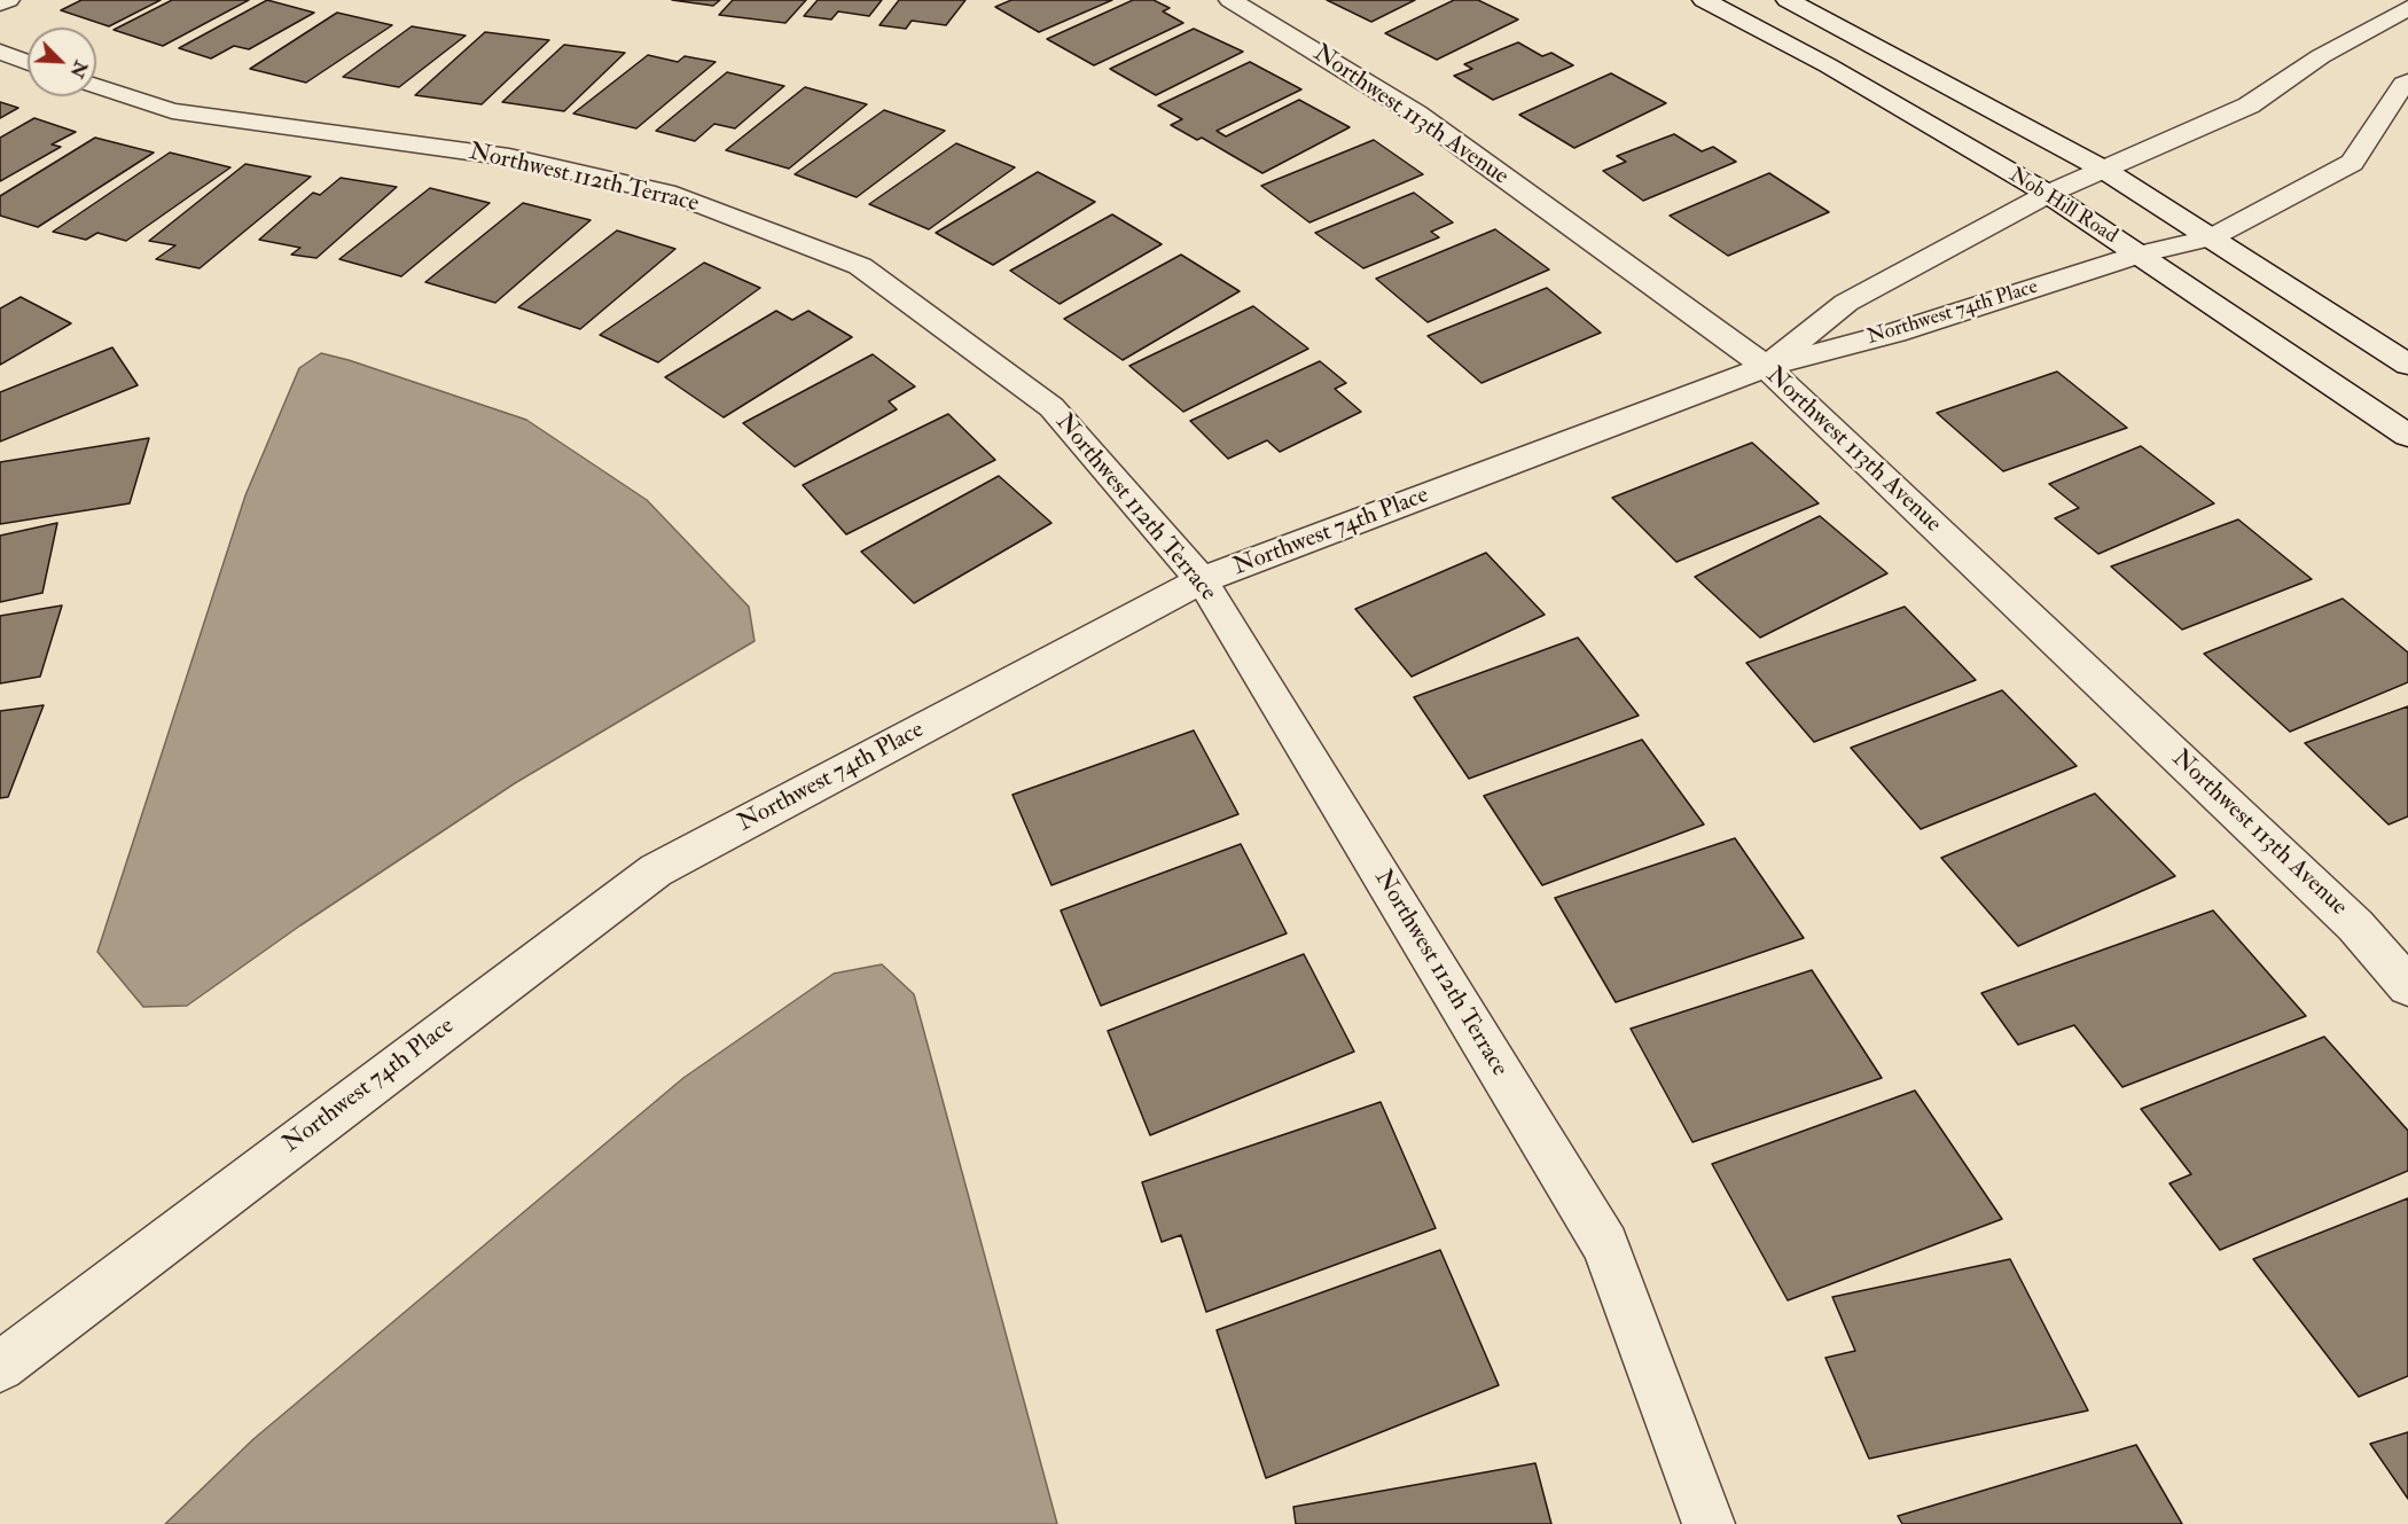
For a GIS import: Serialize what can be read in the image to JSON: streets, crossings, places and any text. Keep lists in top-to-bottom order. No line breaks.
{"streets":{"street":["Northwest 113th Avenue","Northwest 112th Terrace","Nob Hill Road","Northwest 74th Place"]},"crossings":[["Northwest 113th Avenue","Northwest 74th Place"],["Northwest 112th Terrace","Northwest 74th Place"],["Nob Hill Road","Northwest 74th Place"]],"north":"bottom right"}
